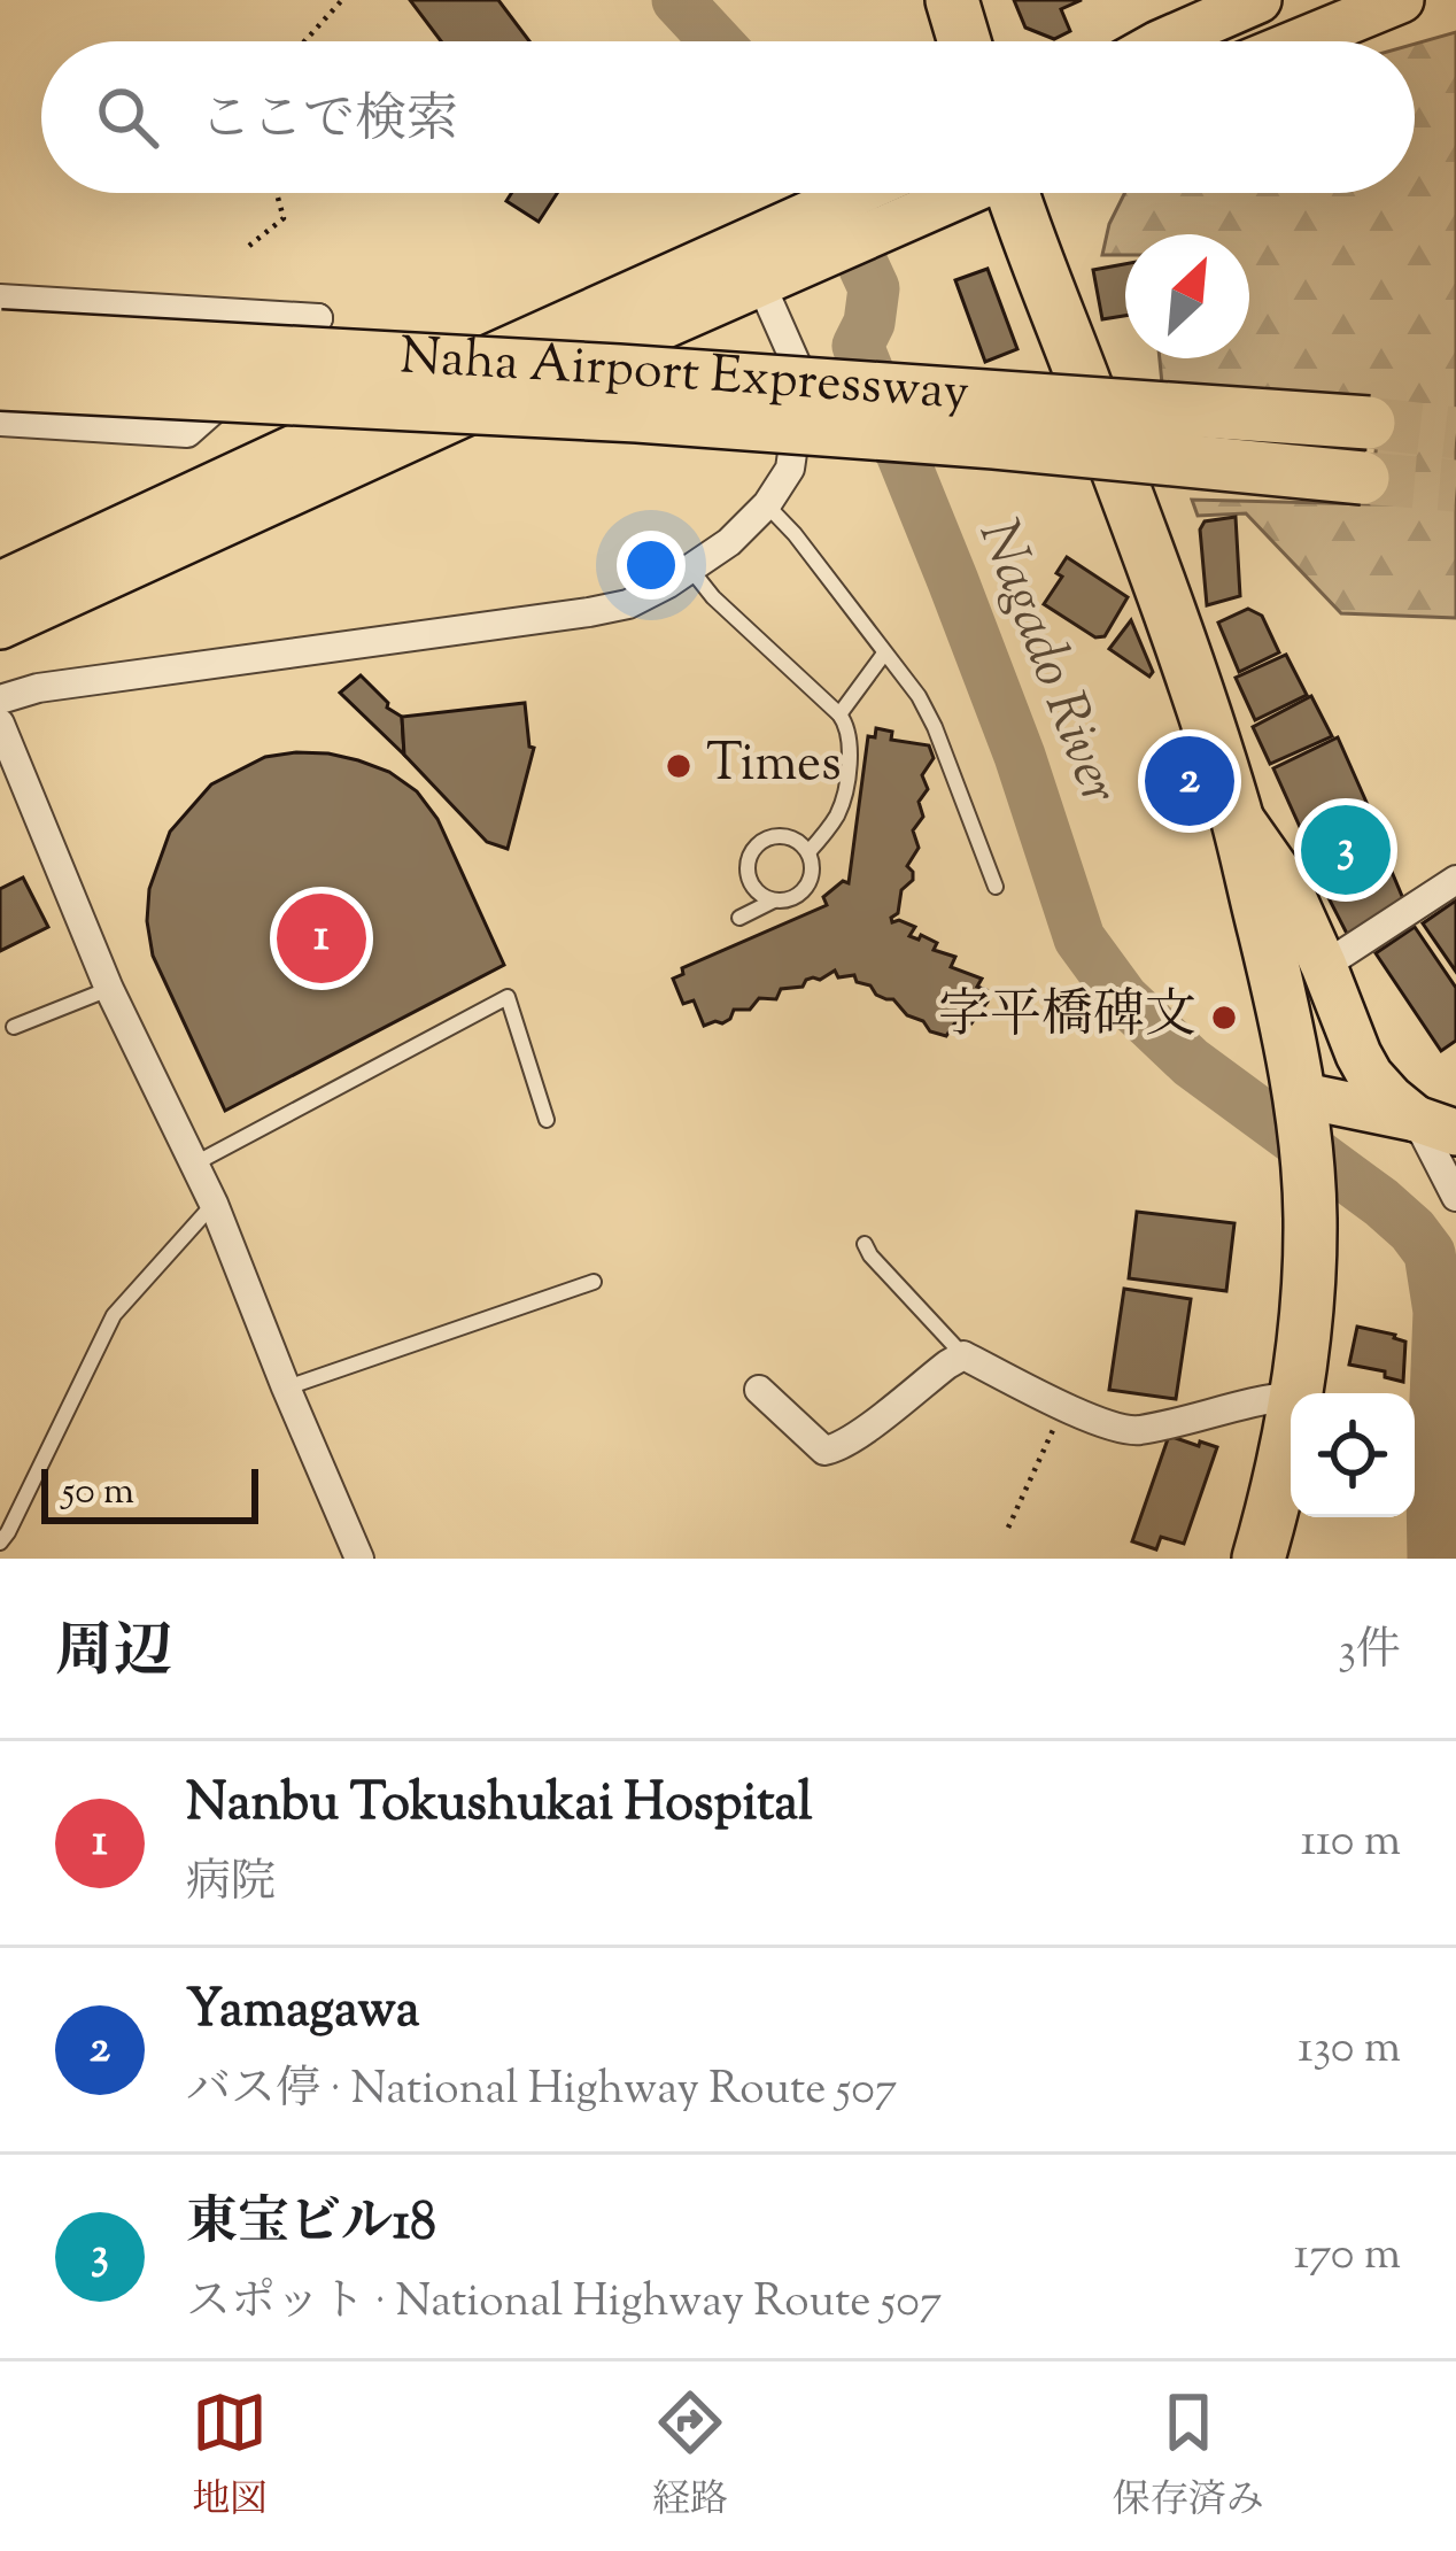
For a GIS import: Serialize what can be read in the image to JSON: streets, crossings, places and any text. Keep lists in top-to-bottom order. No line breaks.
{"streets":{"highway":["Naha Airport Expressway"]},"water":["Nagado River"],"places":["Times","字平橋碑文"],"scale_bar":"50 m","north":"top right","page":{"search":"ここで検索","pins":["2","3","1"],"scale":"50 m","heading":["周辺","3件"],"list":[{"mark":"1","name":"Nanbu Tokushukai Hospital","note":"病院","value":"110 m"},{"mark":"2","name":"Yamagawa","note":"バス停 · National Highway Route 507","value":"130 m"},{"mark":"3","name":"東宝ビル18","note":"スポット · National Highway Route 507","value":"170 m"}],"nav":["地図","経路","保存済み"]}}
